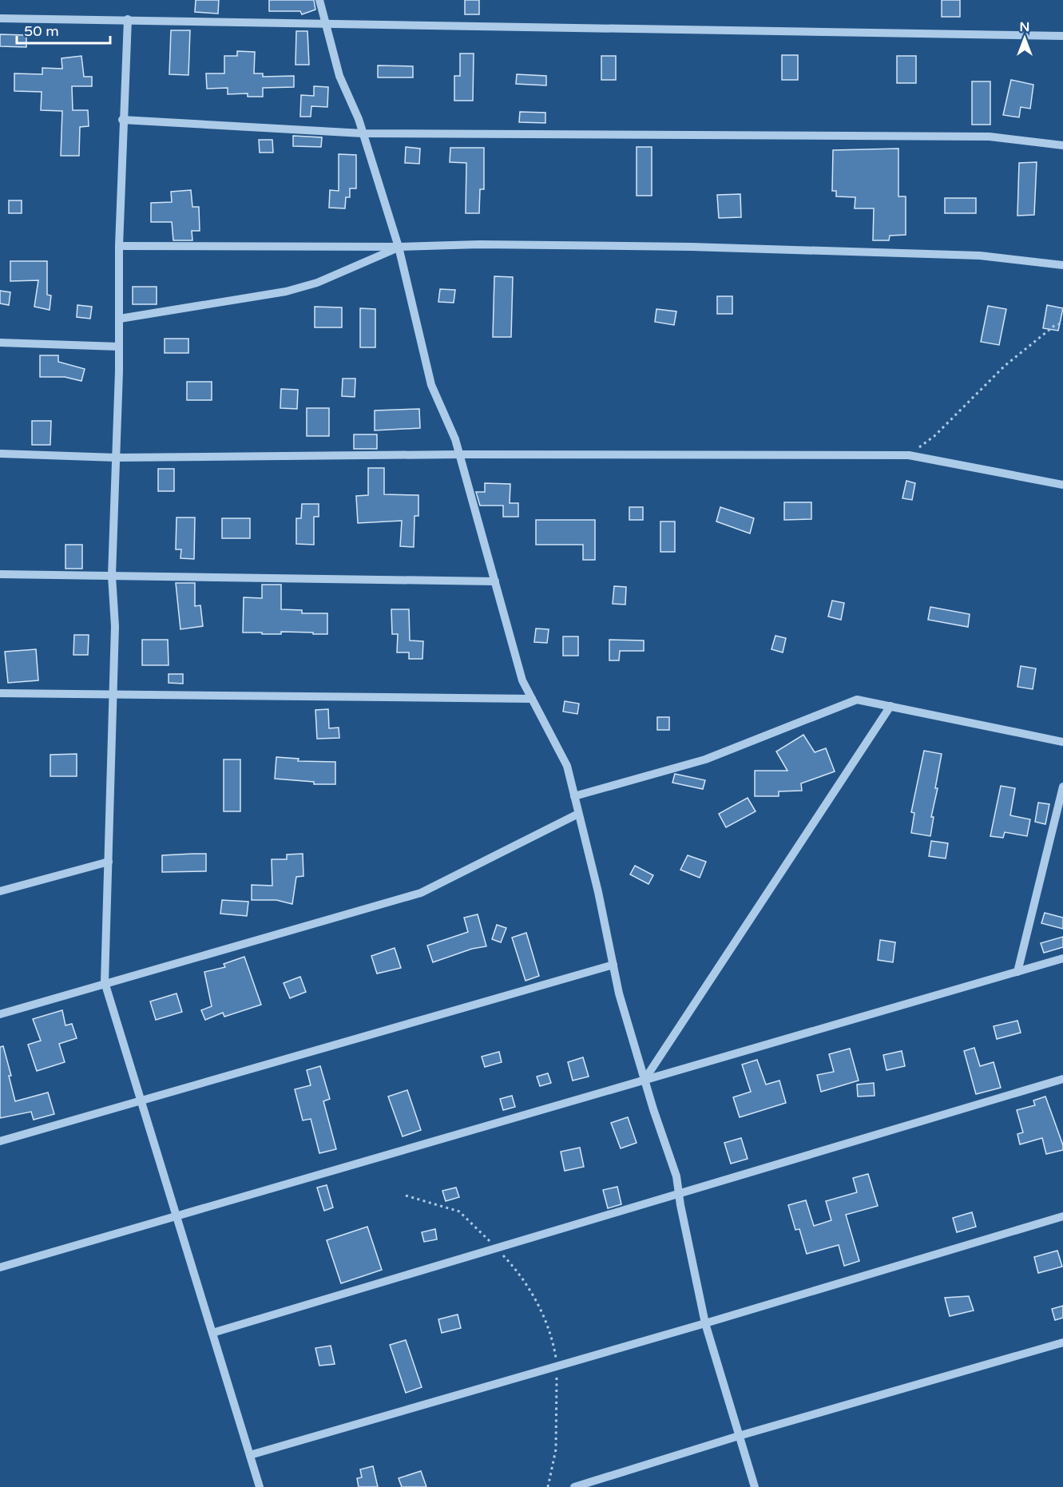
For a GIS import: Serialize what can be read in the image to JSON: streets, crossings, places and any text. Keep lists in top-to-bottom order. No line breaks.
{"scale_bar":"50 m","north":"top"}
